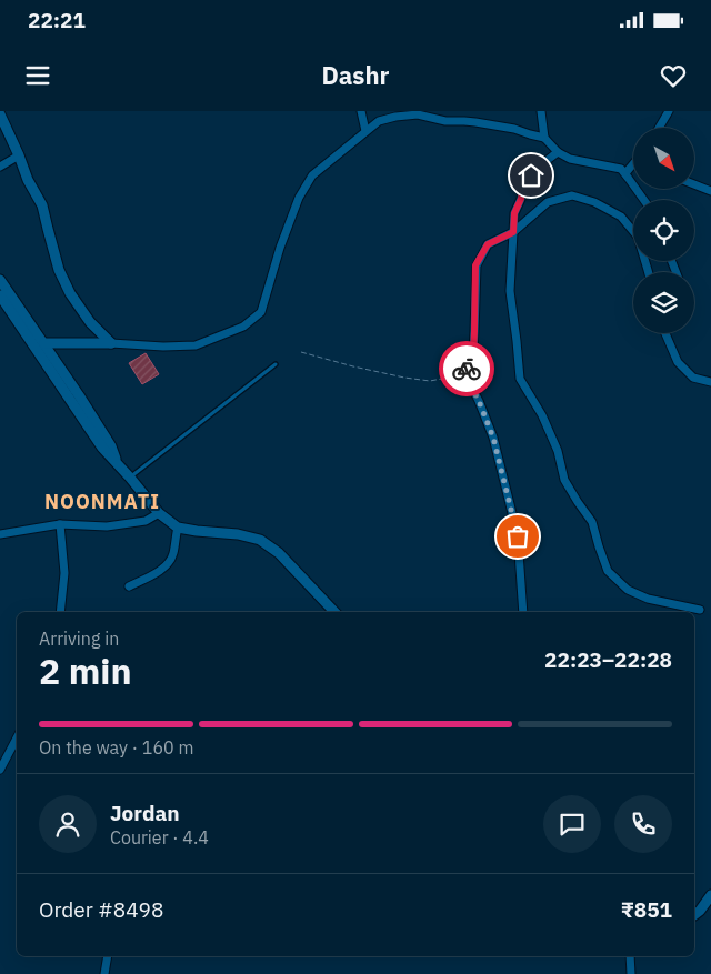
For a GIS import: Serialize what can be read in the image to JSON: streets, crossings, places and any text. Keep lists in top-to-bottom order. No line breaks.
{"districts":["NOONMATI"],"north":"bottom right","page":{"status":"22:21","header":"Dashr","heading":["2 min","Arriving in","22:23–22:28"],"panel":["Jordan","Courier · 4.4","Order #8498","₹851"],"bar":"On the way · 160 m"}}
